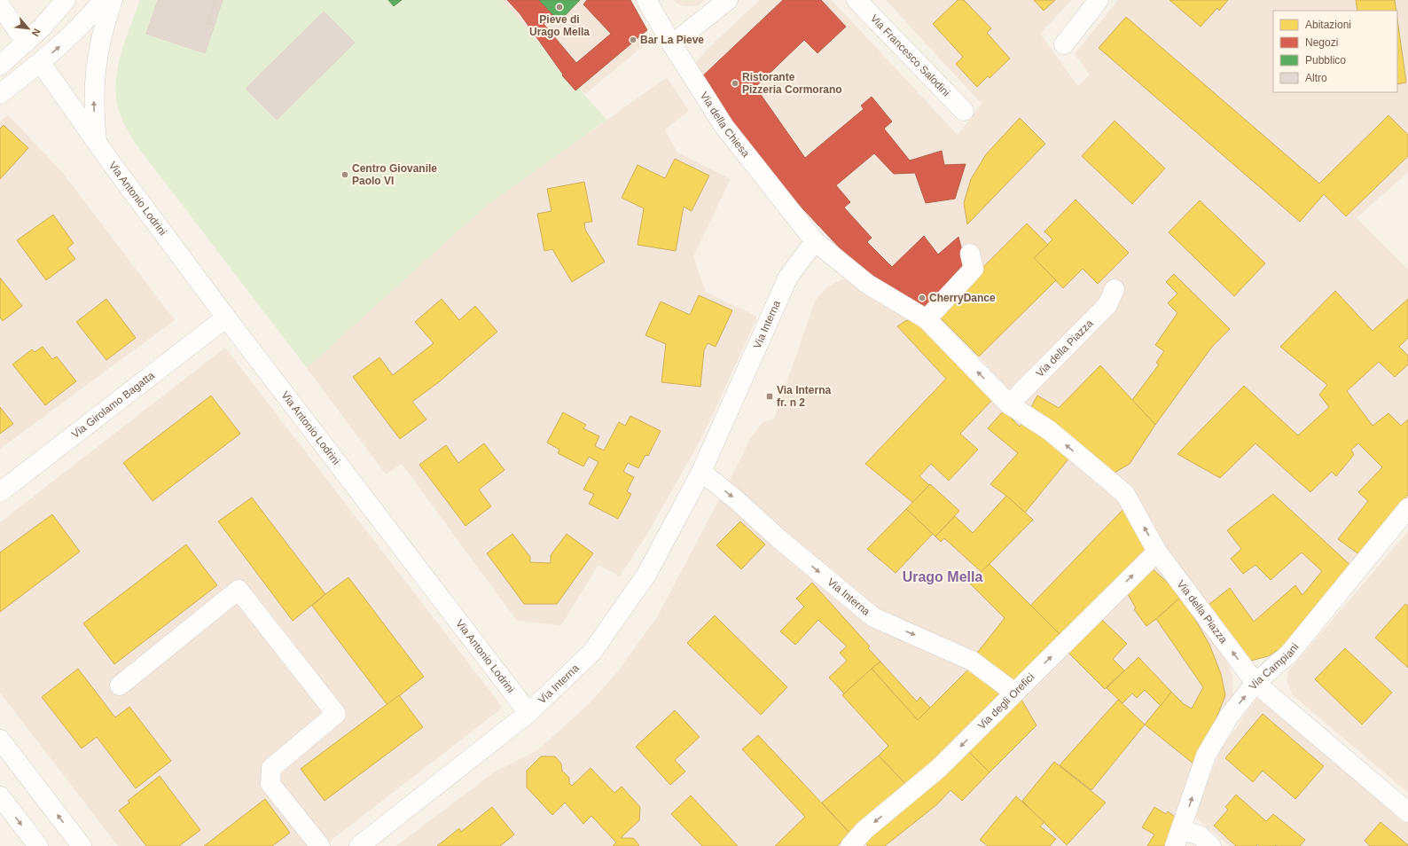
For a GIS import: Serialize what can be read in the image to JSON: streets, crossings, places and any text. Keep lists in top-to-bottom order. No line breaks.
{"streets":{"street":["Via Francesco Salodini","Via della Chiesa","Via Antonio Lodrini","Via Interna","Via della Piazza","Via Girolamo Bagatta","Via Campiani","Via degli Orefici"]},"crossings":[["Via della Chiesa","Via Interna"],["Via della Chiesa","Via della Piazza"],["Via Antonio Lodrini","Via Interna"],["Via Antonio Lodrini","Via Girolamo Bagatta"],["Via Interna","Via della Piazza"],["Via Interna","Via degli Orefici"],["Via della Piazza","Via Campiani"],["Via della Piazza","Via degli Orefici"]],"one_way":["Via della Piazza","Via Campiani"],"districts":["Urago Mella"],"places":{"other":["Pieve di Urago Mella","Bar La Pieve","Ristorante Pizzeria Cormorano","Centro Giovanile Paolo VI","CherryDance"],"transit":["Via Interna fr. n 2"]},"legend":["Abitazioni","Negozi","Pubblico","Altro"],"north":"bottom right"}
